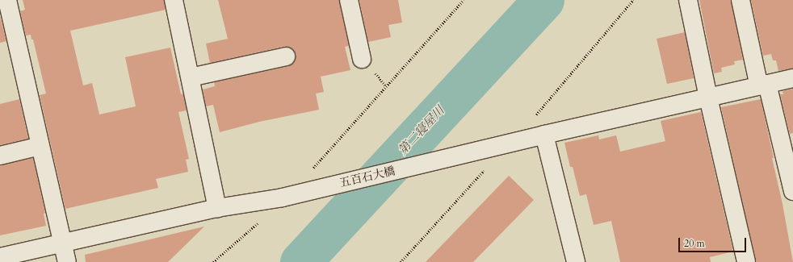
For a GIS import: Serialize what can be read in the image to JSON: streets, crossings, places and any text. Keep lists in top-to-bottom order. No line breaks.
{"streets":{"street":["五百石大橋"]},"water":["第二寝屋川"],"scale_bar":"20 m"}
